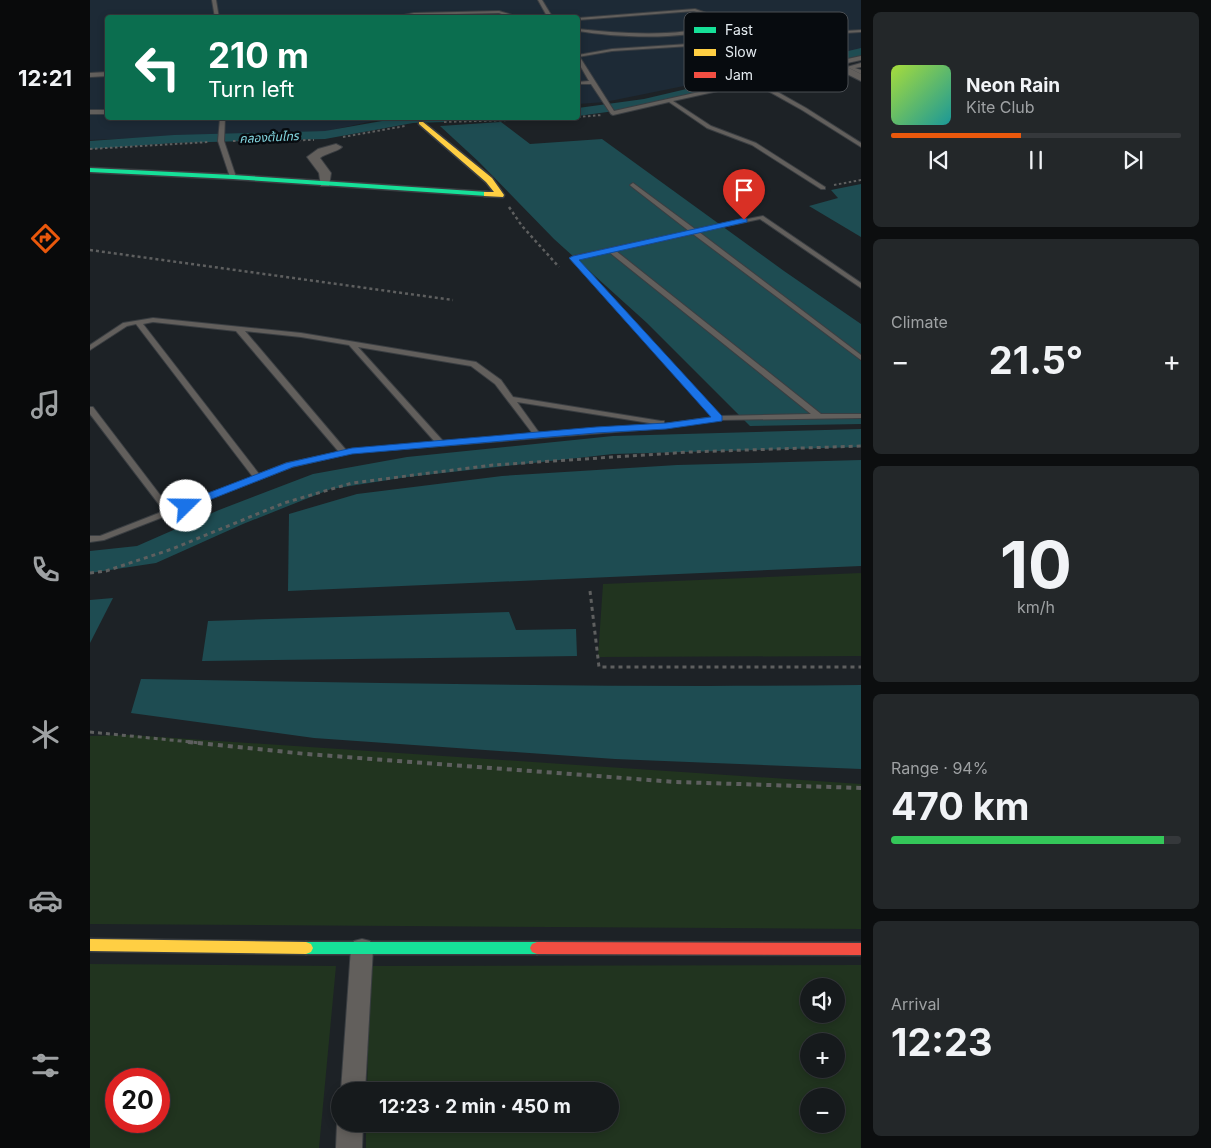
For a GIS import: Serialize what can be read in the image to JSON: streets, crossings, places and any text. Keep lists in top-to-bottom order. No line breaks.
{"water":["คลองต้นไทร"],"legend":["Fast","Slow","Jam"],"page":{"tabs":"12:21","turn":["210 m","Turn left"],"song":["Neon Rain","Kite Club"],"tile":["Climate",["10","km/h"],["Range · 94%","470 km"],["Arrival","12:23"]],"heat":["−","21.5°","+"],"map_buttons":["+","−"],"limit":"20","trip":"12:23 · 2 min · 450 m"}}
